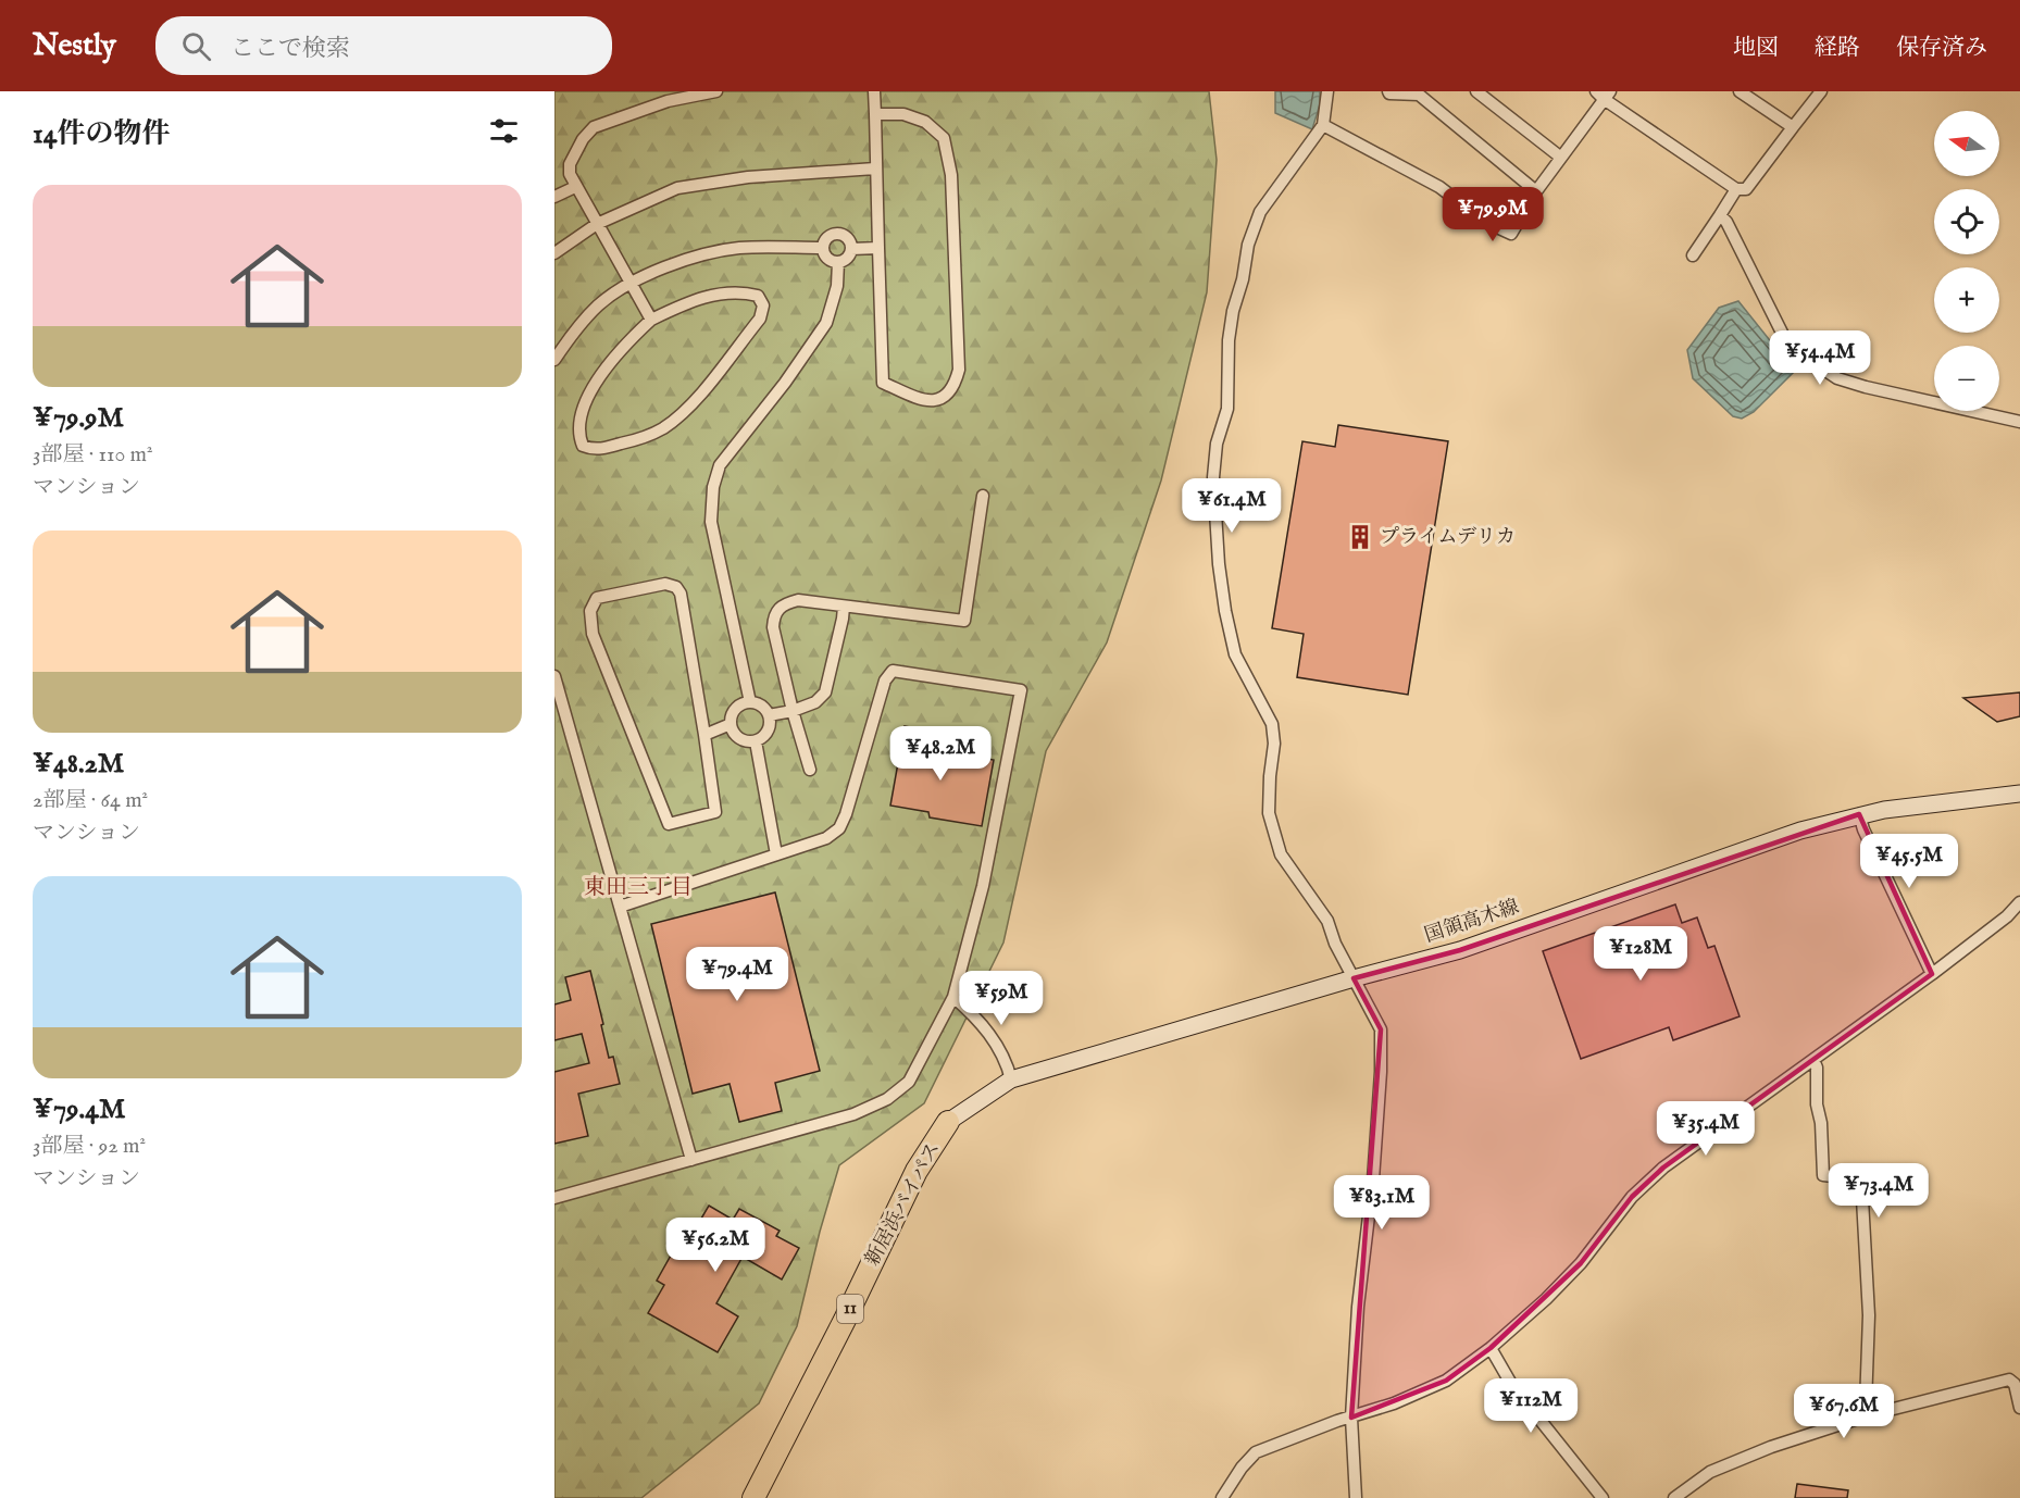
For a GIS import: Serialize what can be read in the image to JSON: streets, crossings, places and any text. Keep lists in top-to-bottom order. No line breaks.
{"streets":{"highway":["新居浜バイパス","11"],"main road":["国領高木線"]},"crossings":[["国領高木線","新居浜バイパス"]],"districts":["東田三丁目"],"places":{"building":["プライムデリカ"]},"north":"left","page":{"header":"Nestly","search":"ここで検索","nav":["地図","経路","保存済み"],"heading":"14件の物件","map_buttons":["+","−"],"list":[{"name":"¥79.9M","note":"3部屋 · 110 m² · マンション"},{"name":"¥48.2M","note":"2部屋 · 64 m² · マンション"},{"name":"¥79.4M","note":"3部屋 · 92 m² · マンション"}],"price":["¥79.9M","¥54.4M","¥61.4M","¥48.2M","¥45.5M","¥128M","¥79.4M","¥59M","¥35.4M","¥73.4M","¥83.1M","¥56.2M","¥112M","¥67.6M"]}}
